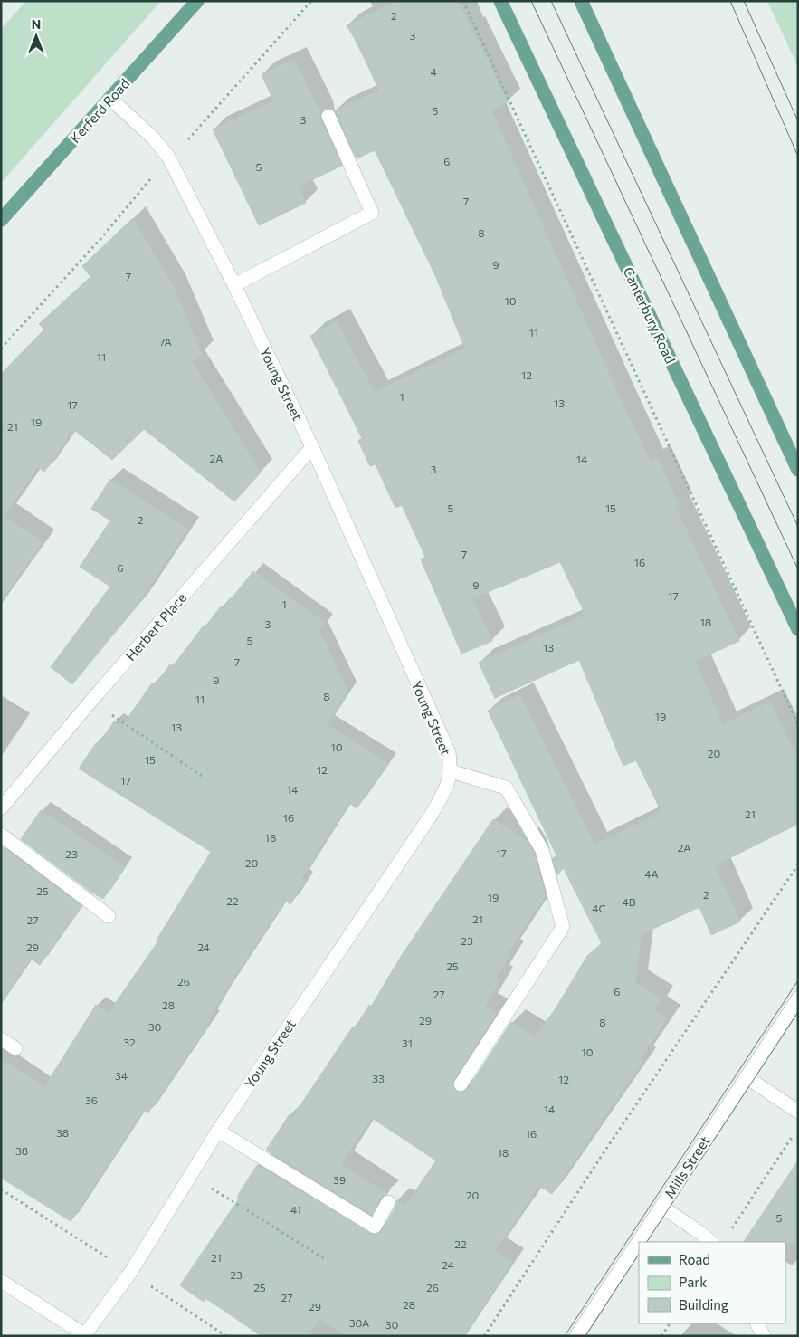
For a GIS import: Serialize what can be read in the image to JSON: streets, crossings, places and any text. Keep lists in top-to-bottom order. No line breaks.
{"streets":{"main road":["Kerferd Road","Canterbury Road"],"street":["Young Street","Herbert Place","Mills Street"]},"crossings":[["Kerferd Road","Young Street"],["Young Street","Herbert Place"]],"house_numbers":["2","3","4","5","3","6","5","7","8","9","7","10","11","7A","11","12","1","13","17","19","21","2A","14","3","5","15","2","7","16","6","9","17","1","18","3","5","13","7","9","8","11","19","13","10","20","15","12","17","14","21","16","18","2A","17","23","20","4A","25","2","19","22","4B","4C","21","27","23","29","24","25","26","6","27","28","29","8","30","32","31","10","34","33","12","36","14","38","16","38","18","39","20","41","5","22","21","24","23","25","26","27","28","29","30A","30"],"legend":["Road","Park","Building"],"north":"top"}
